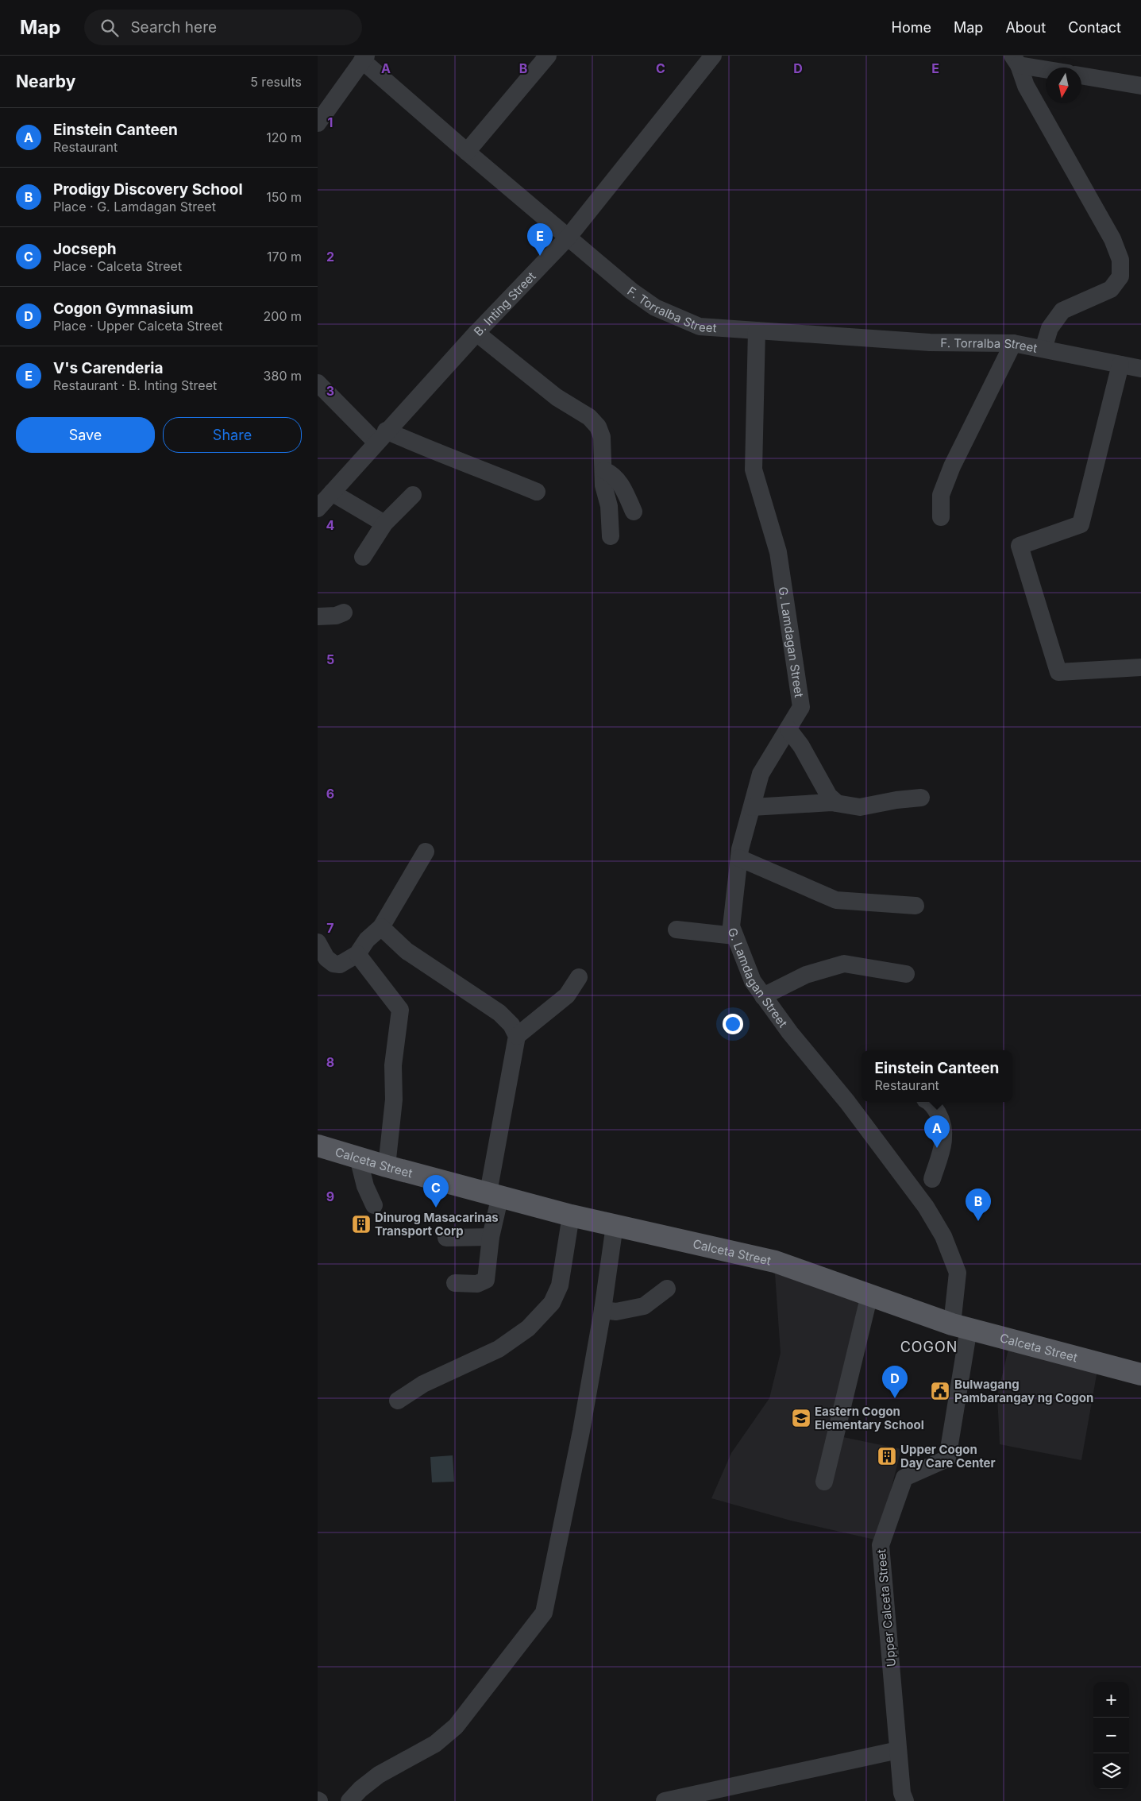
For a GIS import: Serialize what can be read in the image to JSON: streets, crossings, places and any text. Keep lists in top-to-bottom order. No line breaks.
{"streets":{"main road":["Calceta Street"],"street":["B. Inting Street","F. Torralba Street","G. Lamdagan Street","Upper Calceta Street"]},"crossings":[["B. Inting Street","F. Torralba Street"],["F. Torralba Street","G. Lamdagan Street"],["G. Lamdagan Street","Calceta Street"],["G. Lamdagan Street","Upper Calceta Street"],["Calceta Street","Upper Calceta Street"]],"districts":["COGON"],"places":{"building":["Dinurog Masacarinas Transport Corp","Upper Cogon Day Care Center"],"public building":["Bulwagang Pambarangay ng Cogon"],"school or university":["Eastern Cogon Elementary School"]},"north":"bottom","page":{"header":"Map","search":"Search here","nav":["Home","Map","About","Contact"],"heading":["Nearby","5 results"],"list":[{"mark":"A","name":"Einstein Canteen","note":"Restaurant","value":"120 m"},{"mark":"B","name":"Prodigy Discovery School","note":"Place · G. Lamdagan Street","value":"150 m"},{"mark":"C","name":"Jocseph","note":"Place · Calceta Street","value":"170 m"},{"mark":"D","name":"Cogon Gymnasium","note":"Place · Upper Calceta Street","value":"200 m"},{"mark":"E","name":"V's Carenderia","note":"Restaurant · B. Inting Street","value":"380 m"}],"pins":["E","A","C","B","D"],"buttons":["Save","Share"],"popup":["Einstein Canteen","Restaurant"],"map_buttons":["+","−"]},"grid":{"columns":["A","B","C","D","E"],"rows":["1","2","3","4","5","6","7","8","9"]}}
